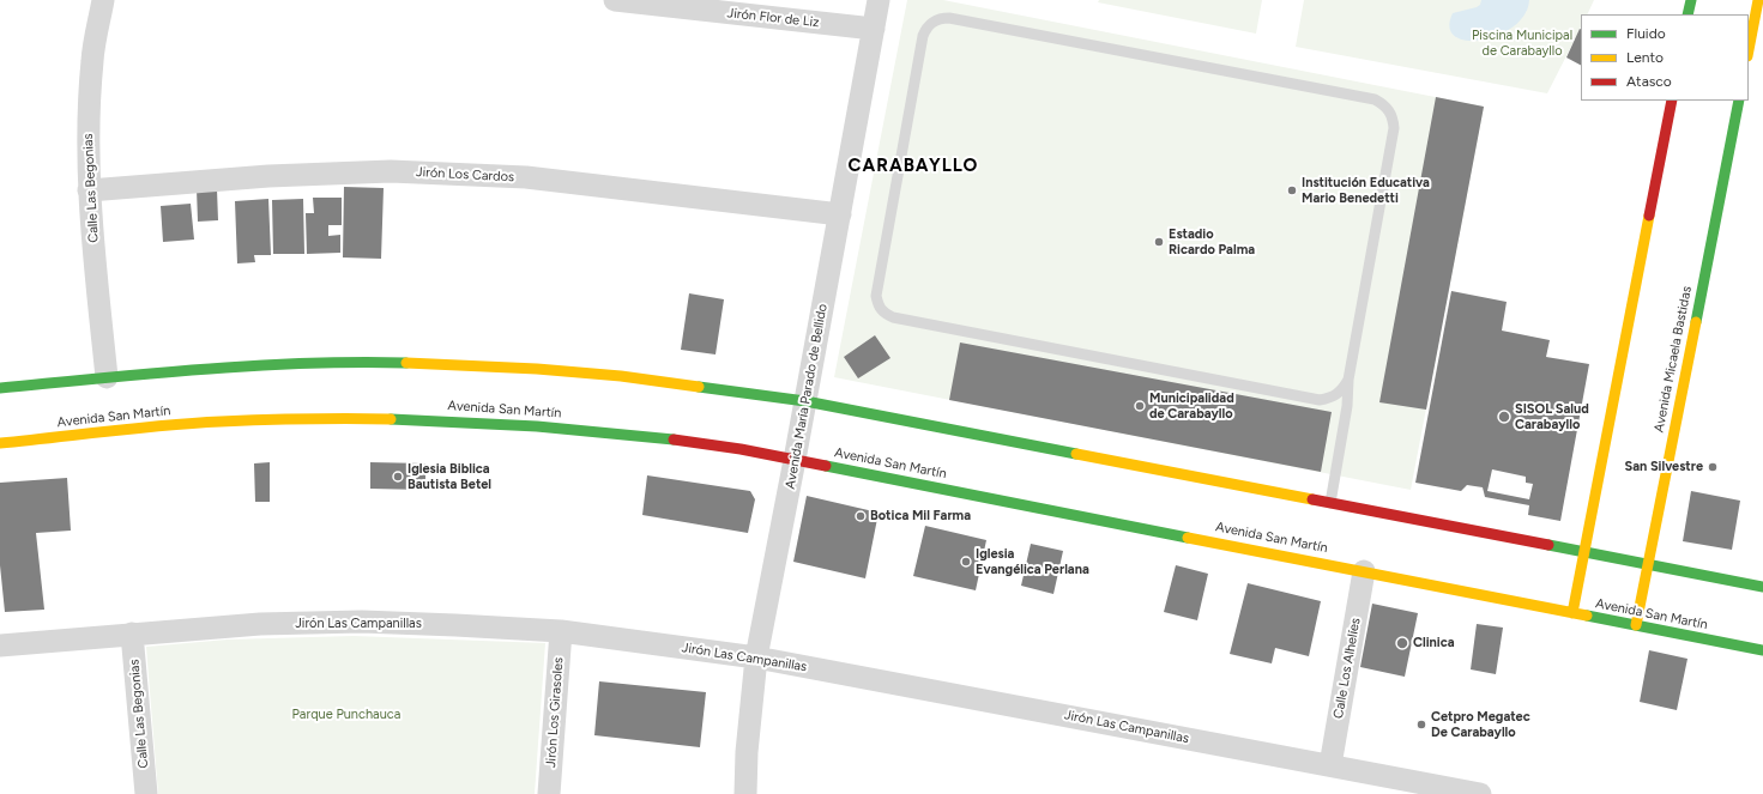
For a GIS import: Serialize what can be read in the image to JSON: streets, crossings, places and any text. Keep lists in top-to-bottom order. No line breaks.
{"streets":{"main road":["Avenida Micaela Bastidas","Avenida San Martín"],"street":["Jirón Flor de Liz","Jirón Los Cardos","Calle Las Begonias","Avenida María Parado de Bellido","Jirón Las Campanillas","Calle Los Alhelíes","Jirón Los Girasoles"]},"crossings":[["Jirón Flor de Liz","Avenida María Parado de Bellido"],["Jirón Los Cardos","Calle Las Begonias"],["Jirón Los Cardos","Avenida María Parado de Bellido"],["Calle Las Begonias","Jirón Las Campanillas"],["Avenida Micaela Bastidas","Avenida San Martín"],["Avenida María Parado de Bellido","Avenida San Martín"],["Avenida María Parado de Bellido","Jirón Las Campanillas"],["Avenida San Martín","Calle Los Alhelíes"],["Jirón Las Campanillas","Calle Los Alhelíes"],["Jirón Las Campanillas","Jirón Los Girasoles"]],"districts":["CARABAYLLO"],"parks":["Piscina Municipal de Carabayllo","Parque Punchauca"],"places":["Institución Educativa Mario Benedetti","Estadio Ricardo Palma","Municipalidad de Carabayllo","SISOL Salud Carabayllo","San Silvestre","Iglesia Biblica Bautista Betel","Botica Mil Farma","Iglesia Evangélica Perlana","Clinica","Cetpro Megatec De Carabayllo"],"legend":["Fluido","Lento","Atasco"]}
